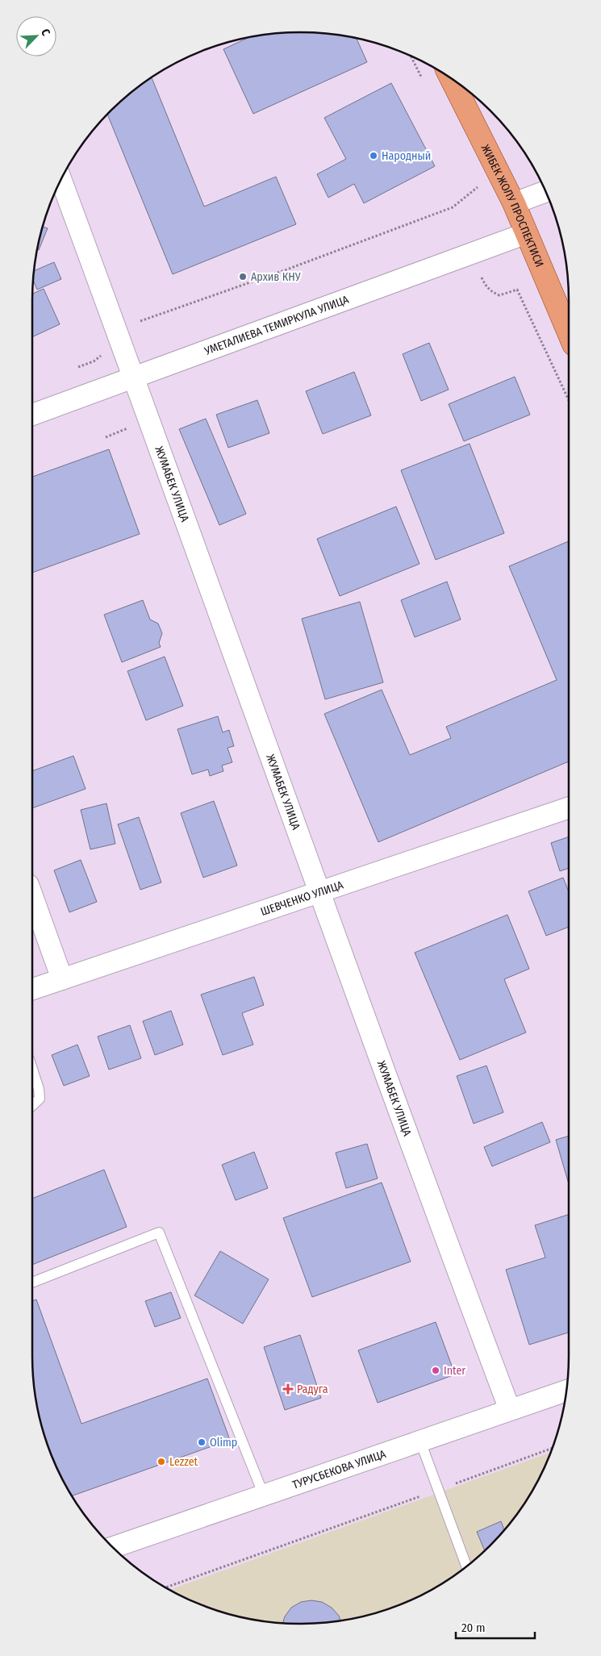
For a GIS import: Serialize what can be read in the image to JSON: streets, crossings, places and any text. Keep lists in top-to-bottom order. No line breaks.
{"streets":{"main road":["ЖИБЕК ЖОЛУ ПРОСПЕКТИСИ"],"street":["УМЕТАЛИЕВА ТЕМИРКУЛА УЛИЦА","ЖУМАБЕК УЛИЦА","ШЕВЧЕНКО УЛИЦА","ТУРУСБЕКОВА УЛИЦА"]},"crossings":[["ЖИБЕК ЖОЛУ ПРОСПЕКТИСИ","УМЕТАЛИЕВА ТЕМИРКУЛА УЛИЦА"],["УМЕТАЛИЕВА ТЕМИРКУЛА УЛИЦА","ЖУМАБЕК УЛИЦА"],["ЖУМАБЕК УЛИЦА","ШЕВЧЕНКО УЛИЦА"],["ЖУМАБЕК УЛИЦА","ТУРУСБЕКОВА УЛИЦА"]],"places":{"other":["Народный","Архив КНУ","Inter","Olimp","Lezzet"],"health":["Радуга"]},"scale_bar":"20 m","north":"top right"}
